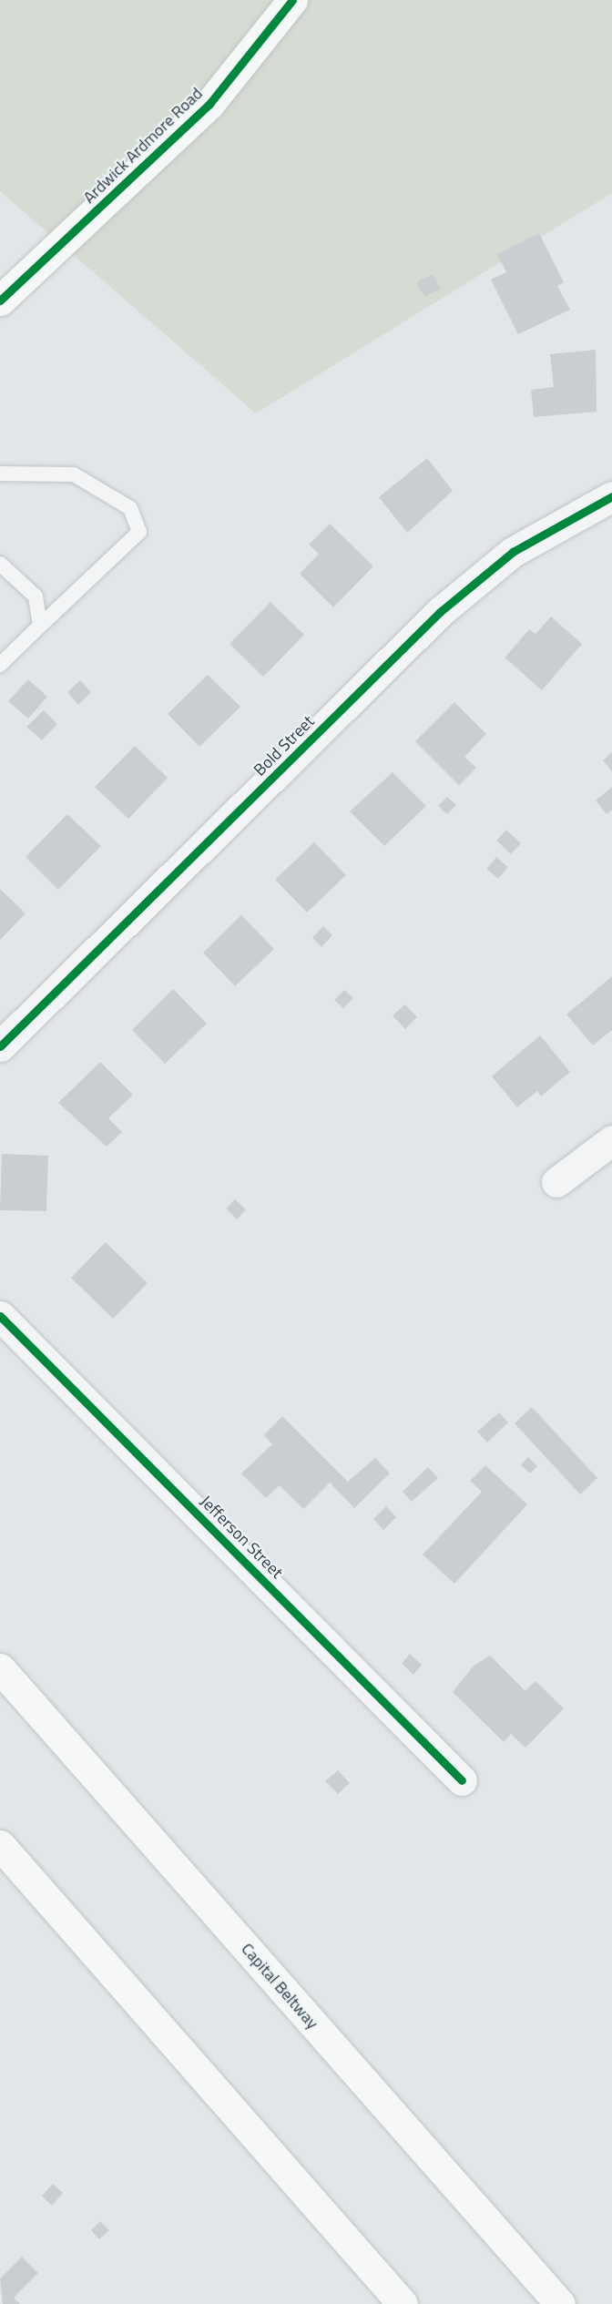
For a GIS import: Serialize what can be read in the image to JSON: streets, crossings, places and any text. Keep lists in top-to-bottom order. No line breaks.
{"streets":{"main road":["Ardwick Ardmore Road","Capital Beltway"],"street":["Bold Street","Jefferson Street"]}}
